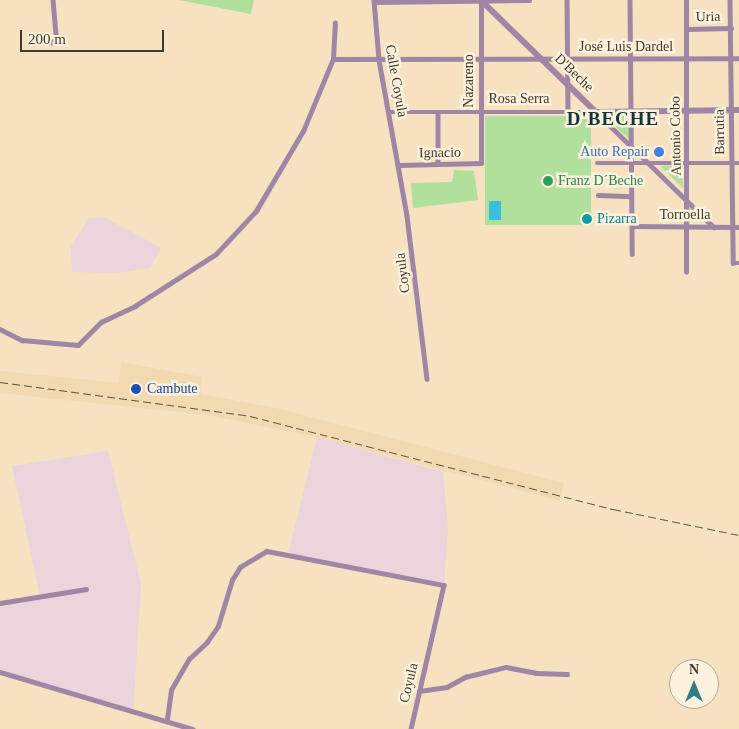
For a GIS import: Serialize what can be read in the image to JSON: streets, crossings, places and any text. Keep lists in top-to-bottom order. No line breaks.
{"streets":{"street":["Uria","José Luis Dardel","D'Beche","Calle Coyula","Nazareno","Rosa Serra","Barrutia","Antonio Cobo","Ignacio","Torroella","Coyula"]},"crossings":[["Uria","Barrutia"],["Uria","Antonio Cobo"],["José Luis Dardel","D'Beche"],["José Luis Dardel","Calle Coyula"],["José Luis Dardel","Nazareno"],["José Luis Dardel","Barrutia"],["José Luis Dardel","Antonio Cobo"],["D'Beche","Nazareno"],["D'Beche","Rosa Serra"],["D'Beche","Antonio Cobo"],["D'Beche","Torroella"],["Calle Coyula","Rosa Serra"],["Calle Coyula","Ignacio"],["Calle Coyula","Coyula"],["Nazareno","Rosa Serra"],["Nazareno","Ignacio"],["Rosa Serra","Barrutia"],["Rosa Serra","Antonio Cobo"],["Barrutia","Torroella"],["Antonio Cobo","Torroella"],["Ignacio","Coyula"]],"districts":["D'BECHE"],"places":["Auto Repair","Franz D´Beche","Pizarra","Cambute"],"scale_bar":"200 m","north":"top"}
